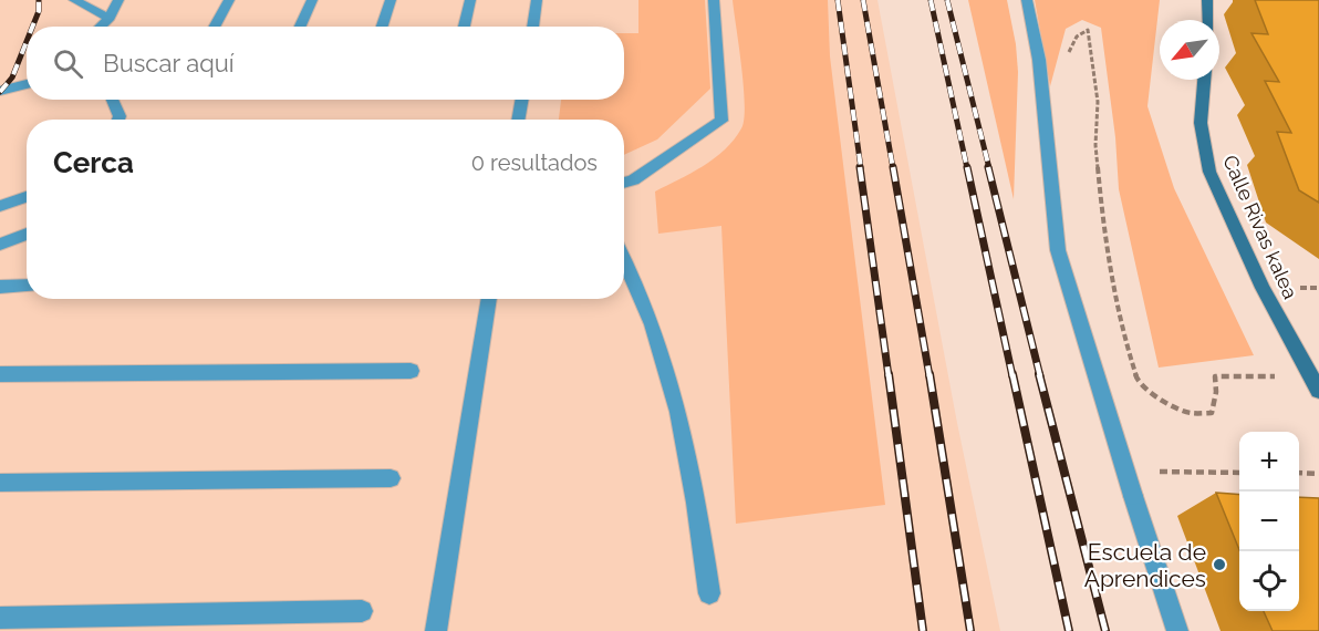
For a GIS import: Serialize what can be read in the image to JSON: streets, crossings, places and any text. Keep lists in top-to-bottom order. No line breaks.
{"streets":{"street":["Calle Rivas kalea"]},"places":["Escuela de Aprendices"],"north":"bottom left","page":{"search":"Buscar aquí","heading":["Cerca","0 resultados"],"map_buttons":["+","−"]}}
